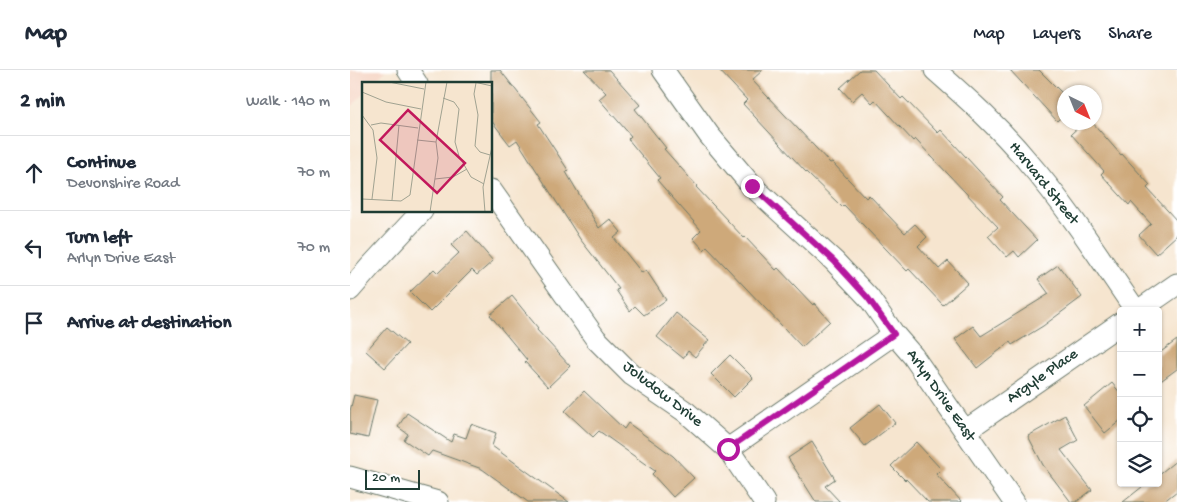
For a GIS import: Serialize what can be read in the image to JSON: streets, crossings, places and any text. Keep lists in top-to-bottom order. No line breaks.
{"streets":{"street":["Harvard Street","Argyle Place","Joludow Drive","Arlyn Drive East"]},"crossings":[["Argyle Place","Arlyn Drive East"]],"scale_bar":"20 m","north":"bottom right","page":{"header":"Map","nav":["Map","Layers","Share"],"heading":["2 min","Walk · 140 m"],"list":[["Continue","Devonshire Road","70 m"],["Turn left","Arlyn Drive East","70 m"],"Arrive at destination"],"map_buttons":["+","−"],"scale":"20 m"}}
